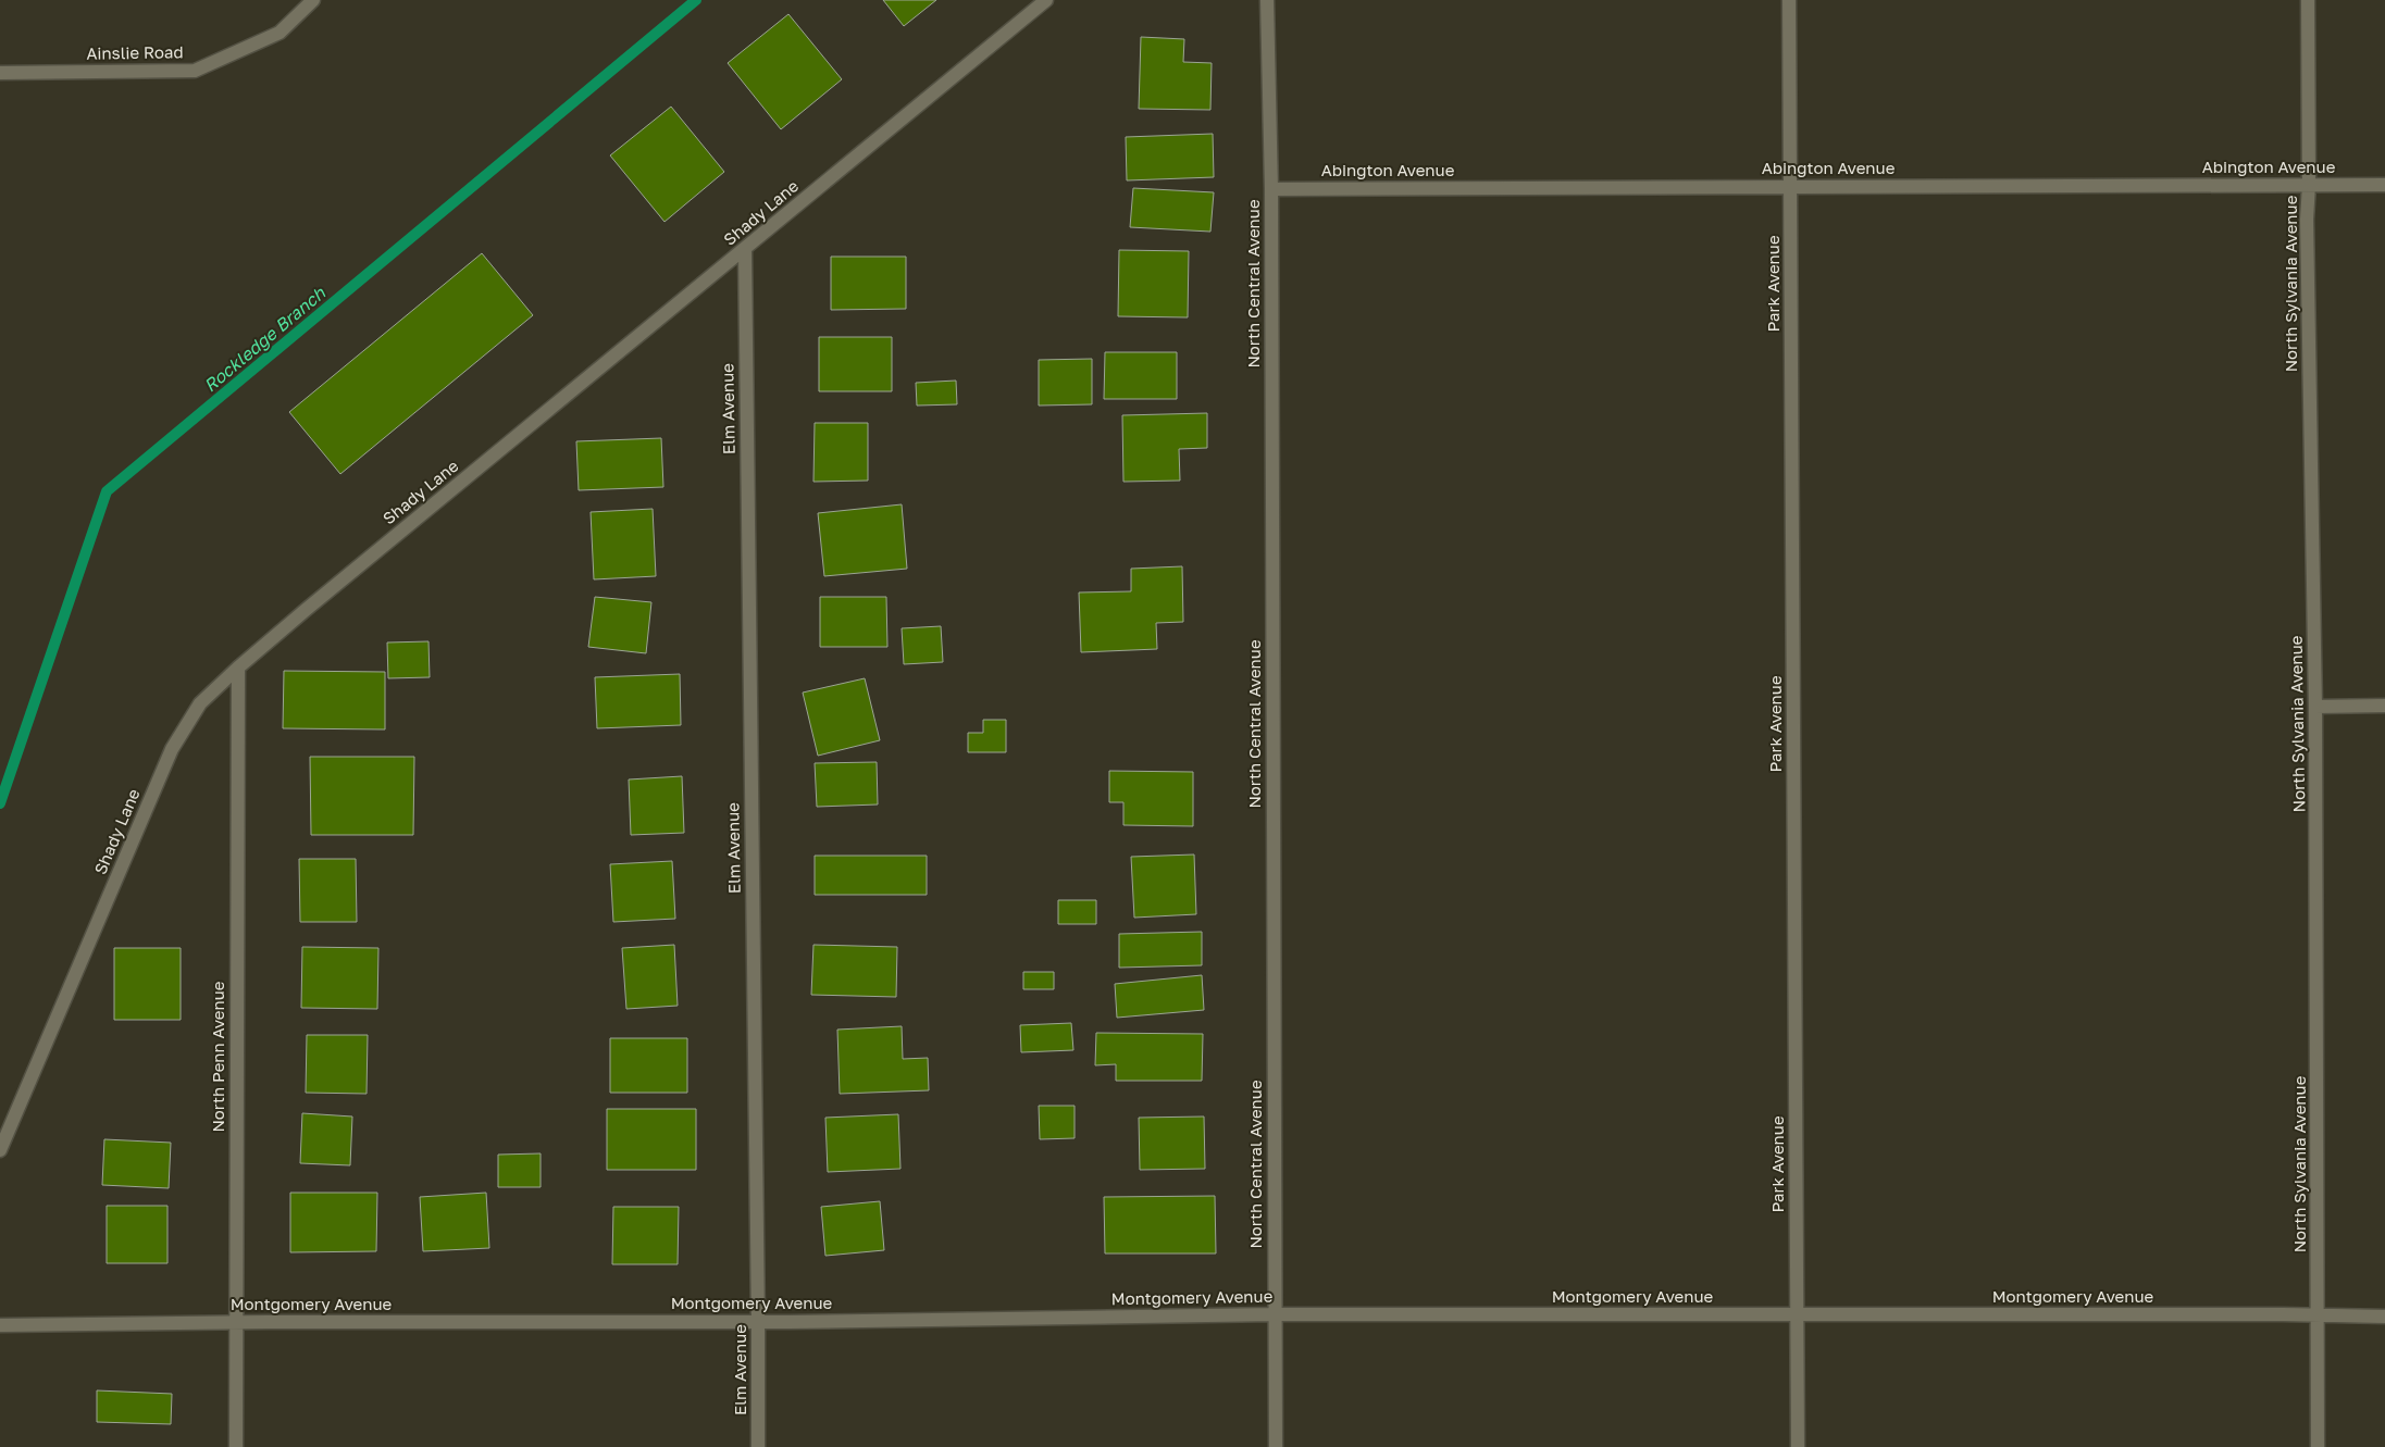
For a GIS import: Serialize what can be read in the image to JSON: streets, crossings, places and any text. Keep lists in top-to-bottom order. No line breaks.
{"streets":{"street":["Ainslie Road","Abington Avenue","Shady Lane","North Central Avenue","Park Avenue","North Sylvania Avenue","Elm Avenue","North Penn Avenue","Montgomery Avenue"]},"crossings":[["Abington Avenue","North Central Avenue"],["Abington Avenue","Park Avenue"],["Abington Avenue","North Sylvania Avenue"],["Shady Lane","Elm Avenue"],["Shady Lane","North Penn Avenue"],["North Central Avenue","Montgomery Avenue"],["Park Avenue","Montgomery Avenue"],["North Sylvania Avenue","Montgomery Avenue"],["Elm Avenue","Montgomery Avenue"],["North Penn Avenue","Montgomery Avenue"]],"water":["Rockledge Branch"]}
